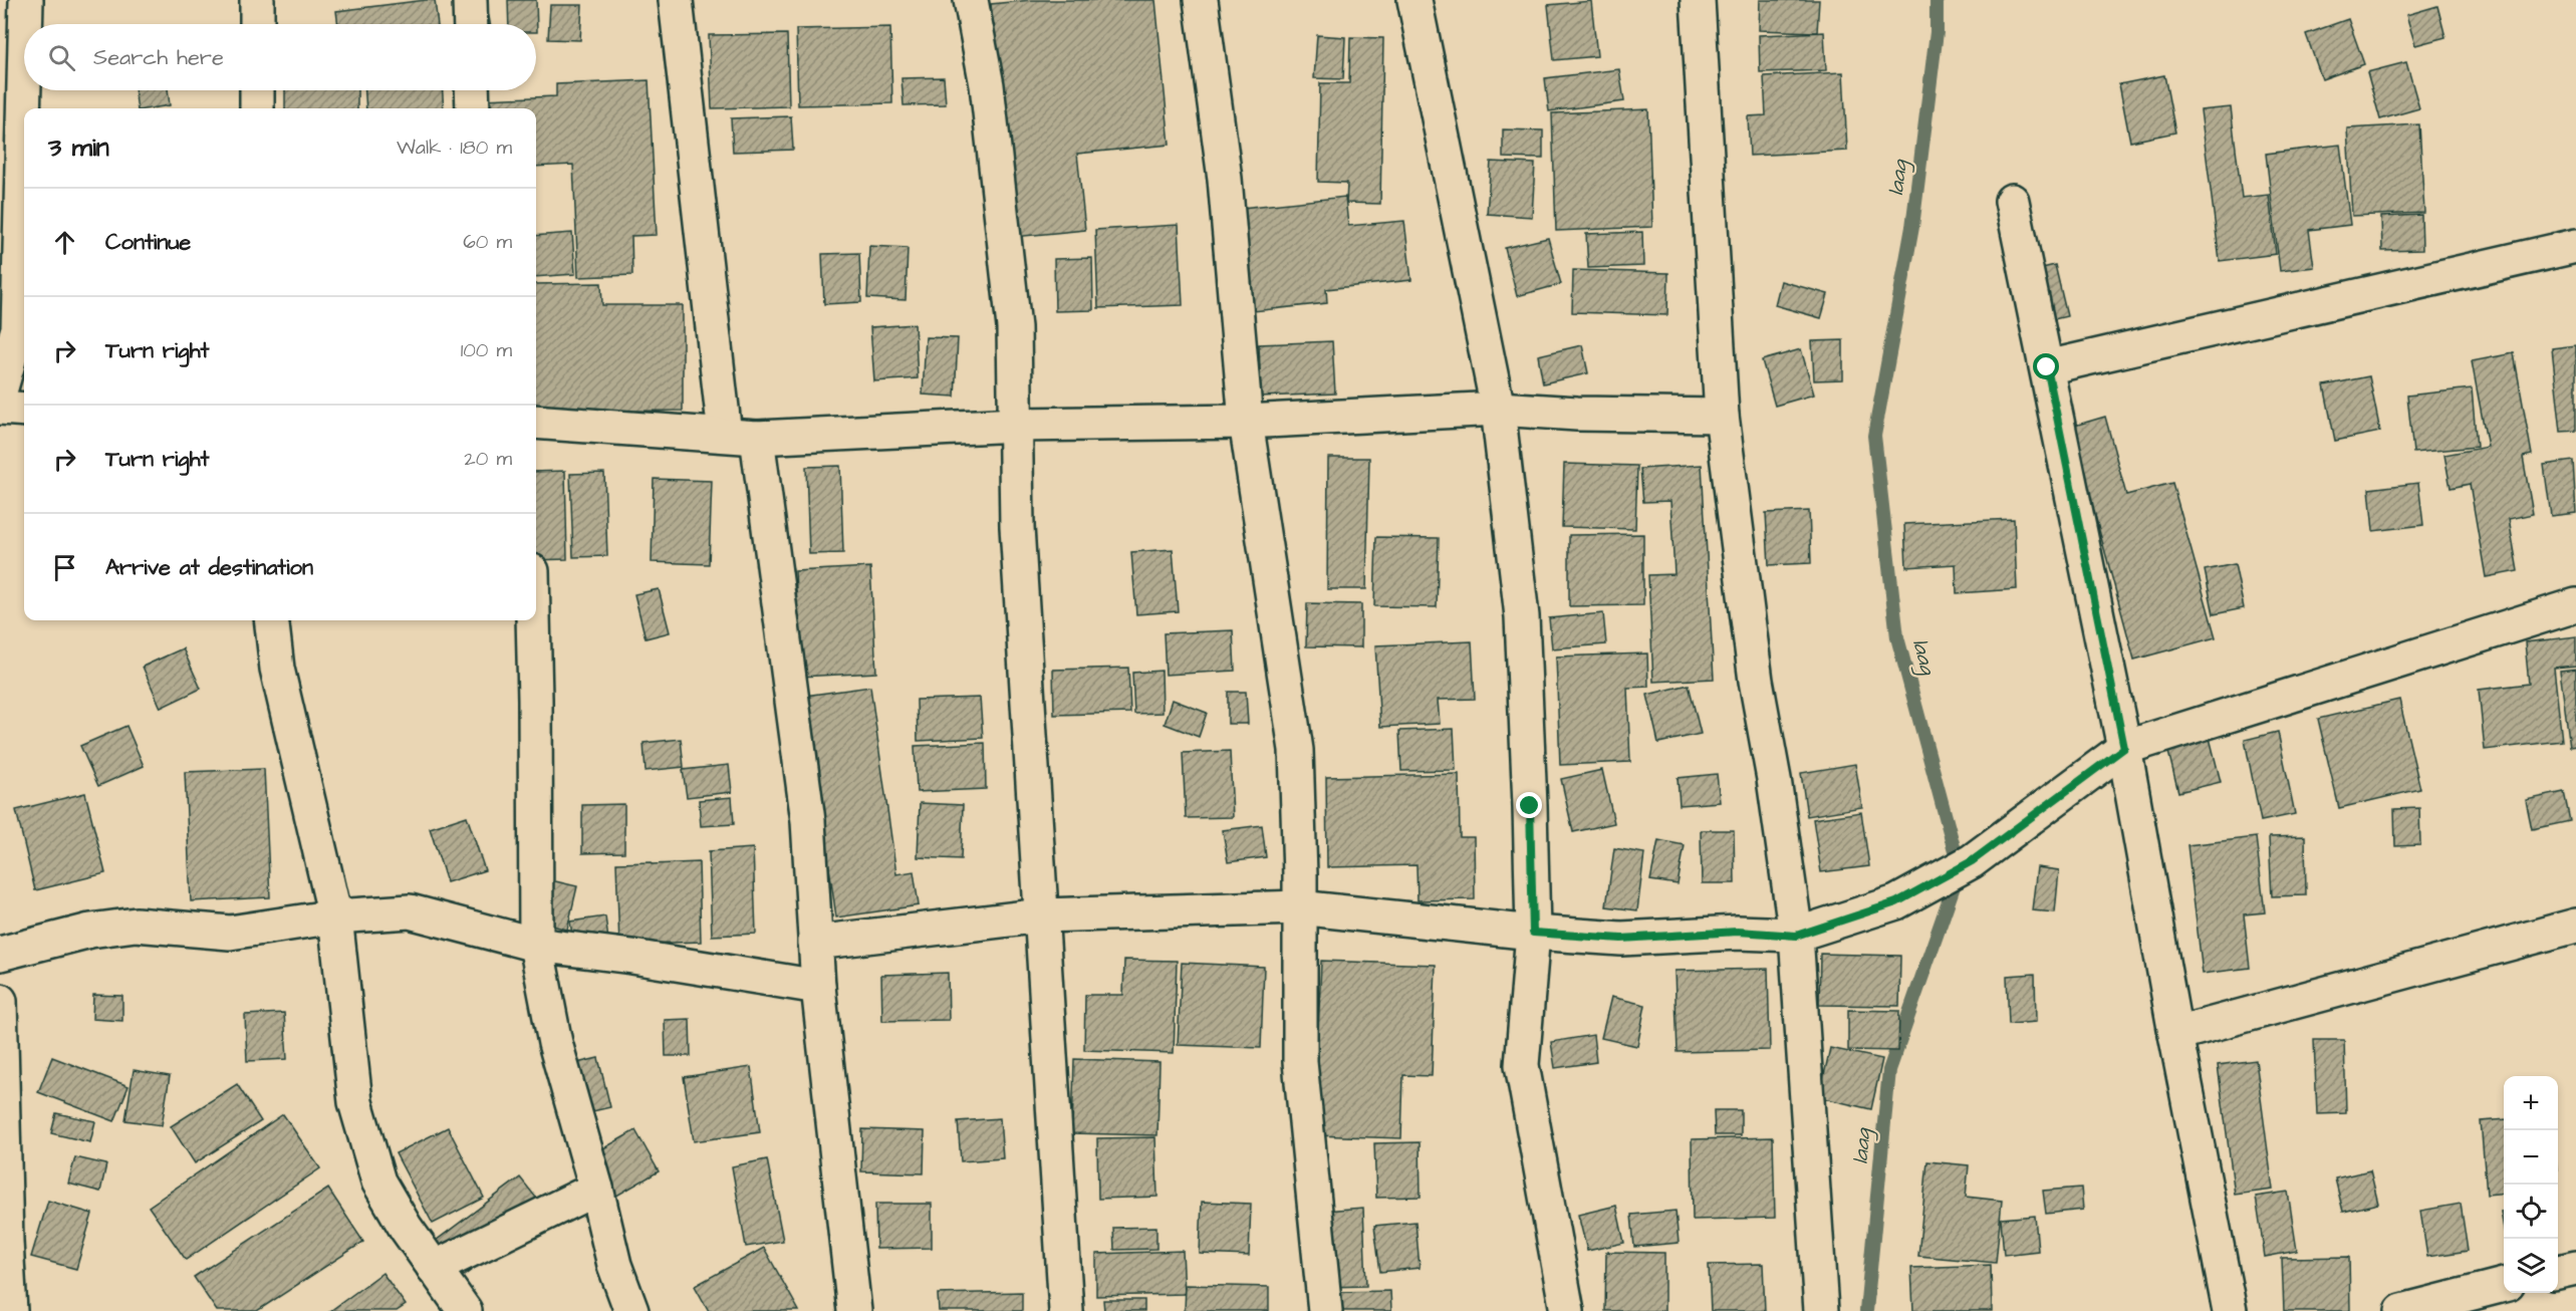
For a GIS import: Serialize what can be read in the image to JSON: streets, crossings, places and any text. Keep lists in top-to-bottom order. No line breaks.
{"water":["laag"],"page":{"search":"Search here","heading":["3 min","Walk · 180 m"],"list":[["Continue","60 m"],["Turn right","100 m"],["Turn right","20 m"],"Arrive at destination"],"map_buttons":["+","−"]}}
